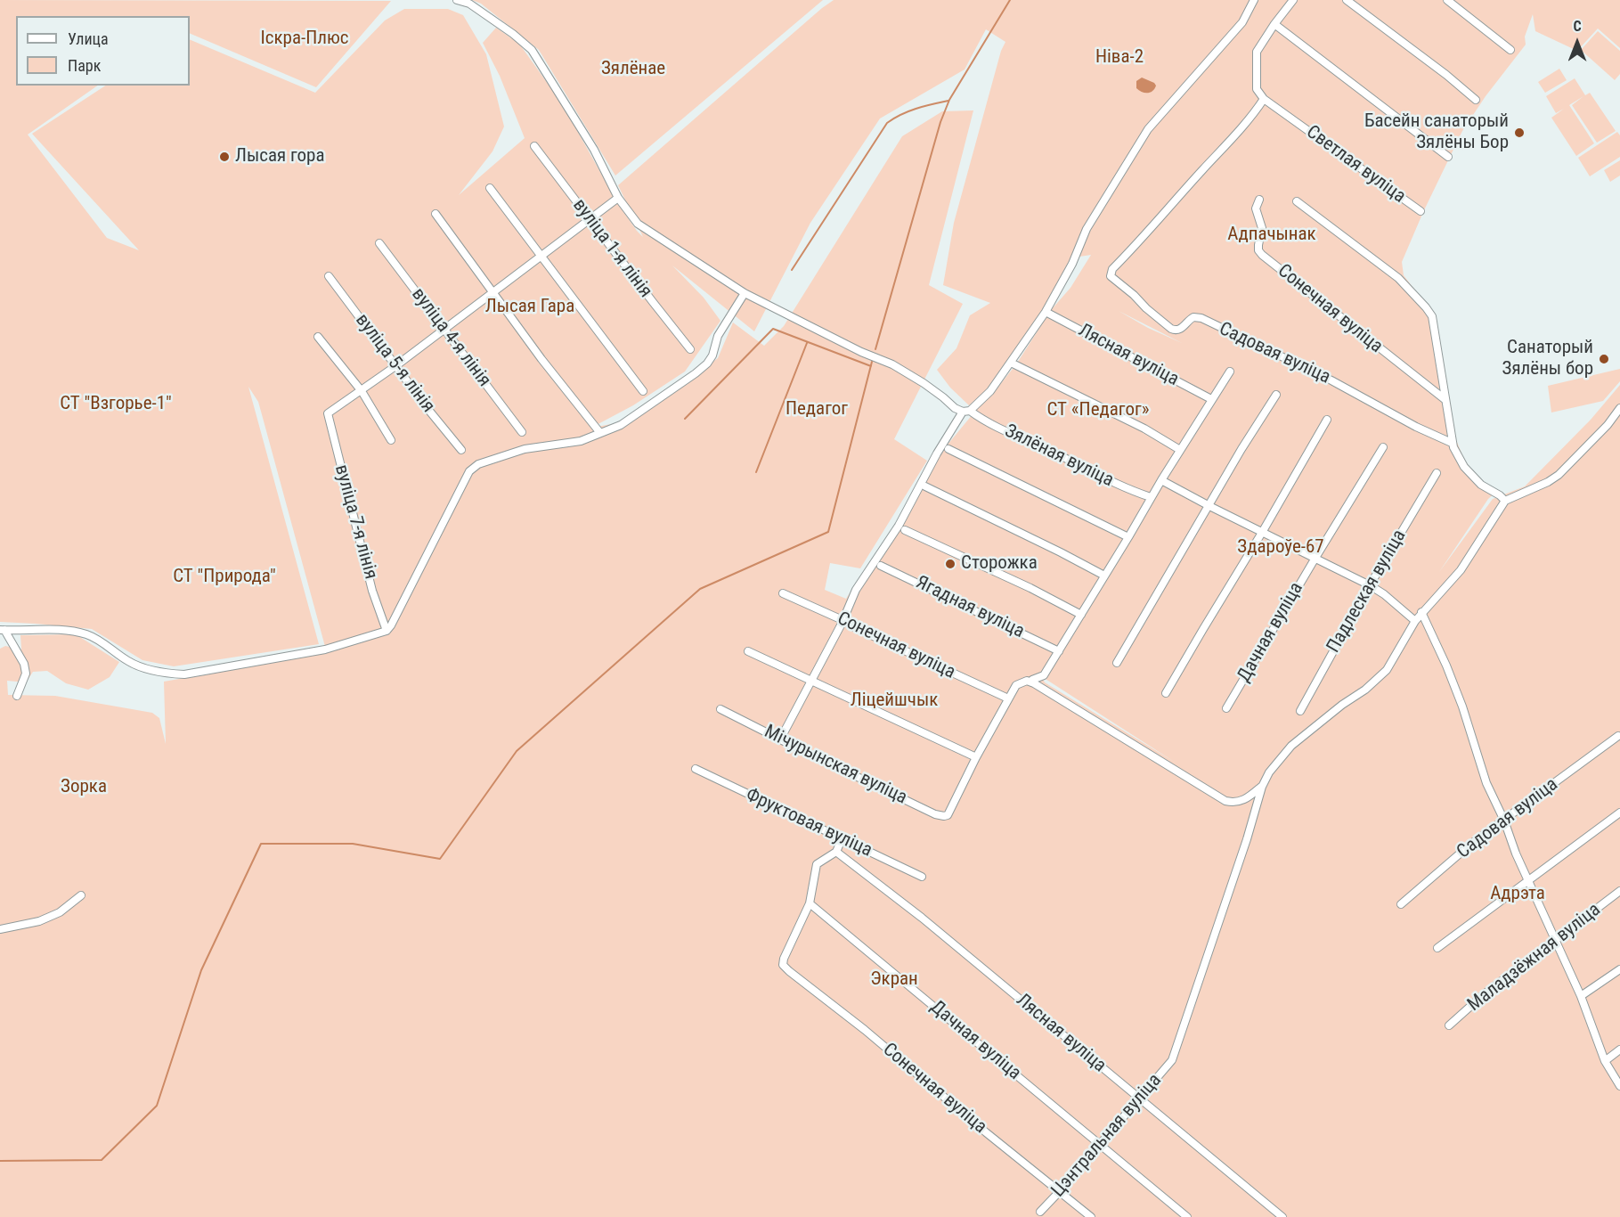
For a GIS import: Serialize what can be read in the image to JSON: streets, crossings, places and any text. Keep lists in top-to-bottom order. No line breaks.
{"streets":{"street":["Светлая вуліца","вуліца 1-я лінія","Сонечная вуліца","вуліца 4-я лінія","Садовая вуліца","Лясная вуліца","вуліца 5-я лінія","Зялёная вуліца","вуліца 7-я лінія","Падлеская вуліца","Ягадная вуліца","Дачная вуліца","Мічурынская вуліца","Фруктовая вуліца","Маладзёжная вуліца","Цэнтральная вуліца"]},"crossings":[["Светлая вуліца","Садовая вуліца"],["Сонечная вуліца","Дачная вуліца"],["Сонечная вуліца","Цэнтральная вуліца"],["Лясная вуліца","Цэнтральная вуліца"],["Дачная вуліца","Цэнтральная вуліца"]],"parks":["Іскра-Плюс","Ніва-2","Зялёнае","Адпачынак","Лысая Гара","СТ \"Взгорье-1\"","Педагог","СТ «Педагог»","Здароўе-67","СТ \"Природа\"","Ліцейшчык","Зорка","Адрэта","Экран"],"places":["Басейн санаторый Зялёны Бор","Лысая гора","Санаторый Зялёны бор","Сторожка"],"legend":["Улица","Парк"],"north":"top"}
